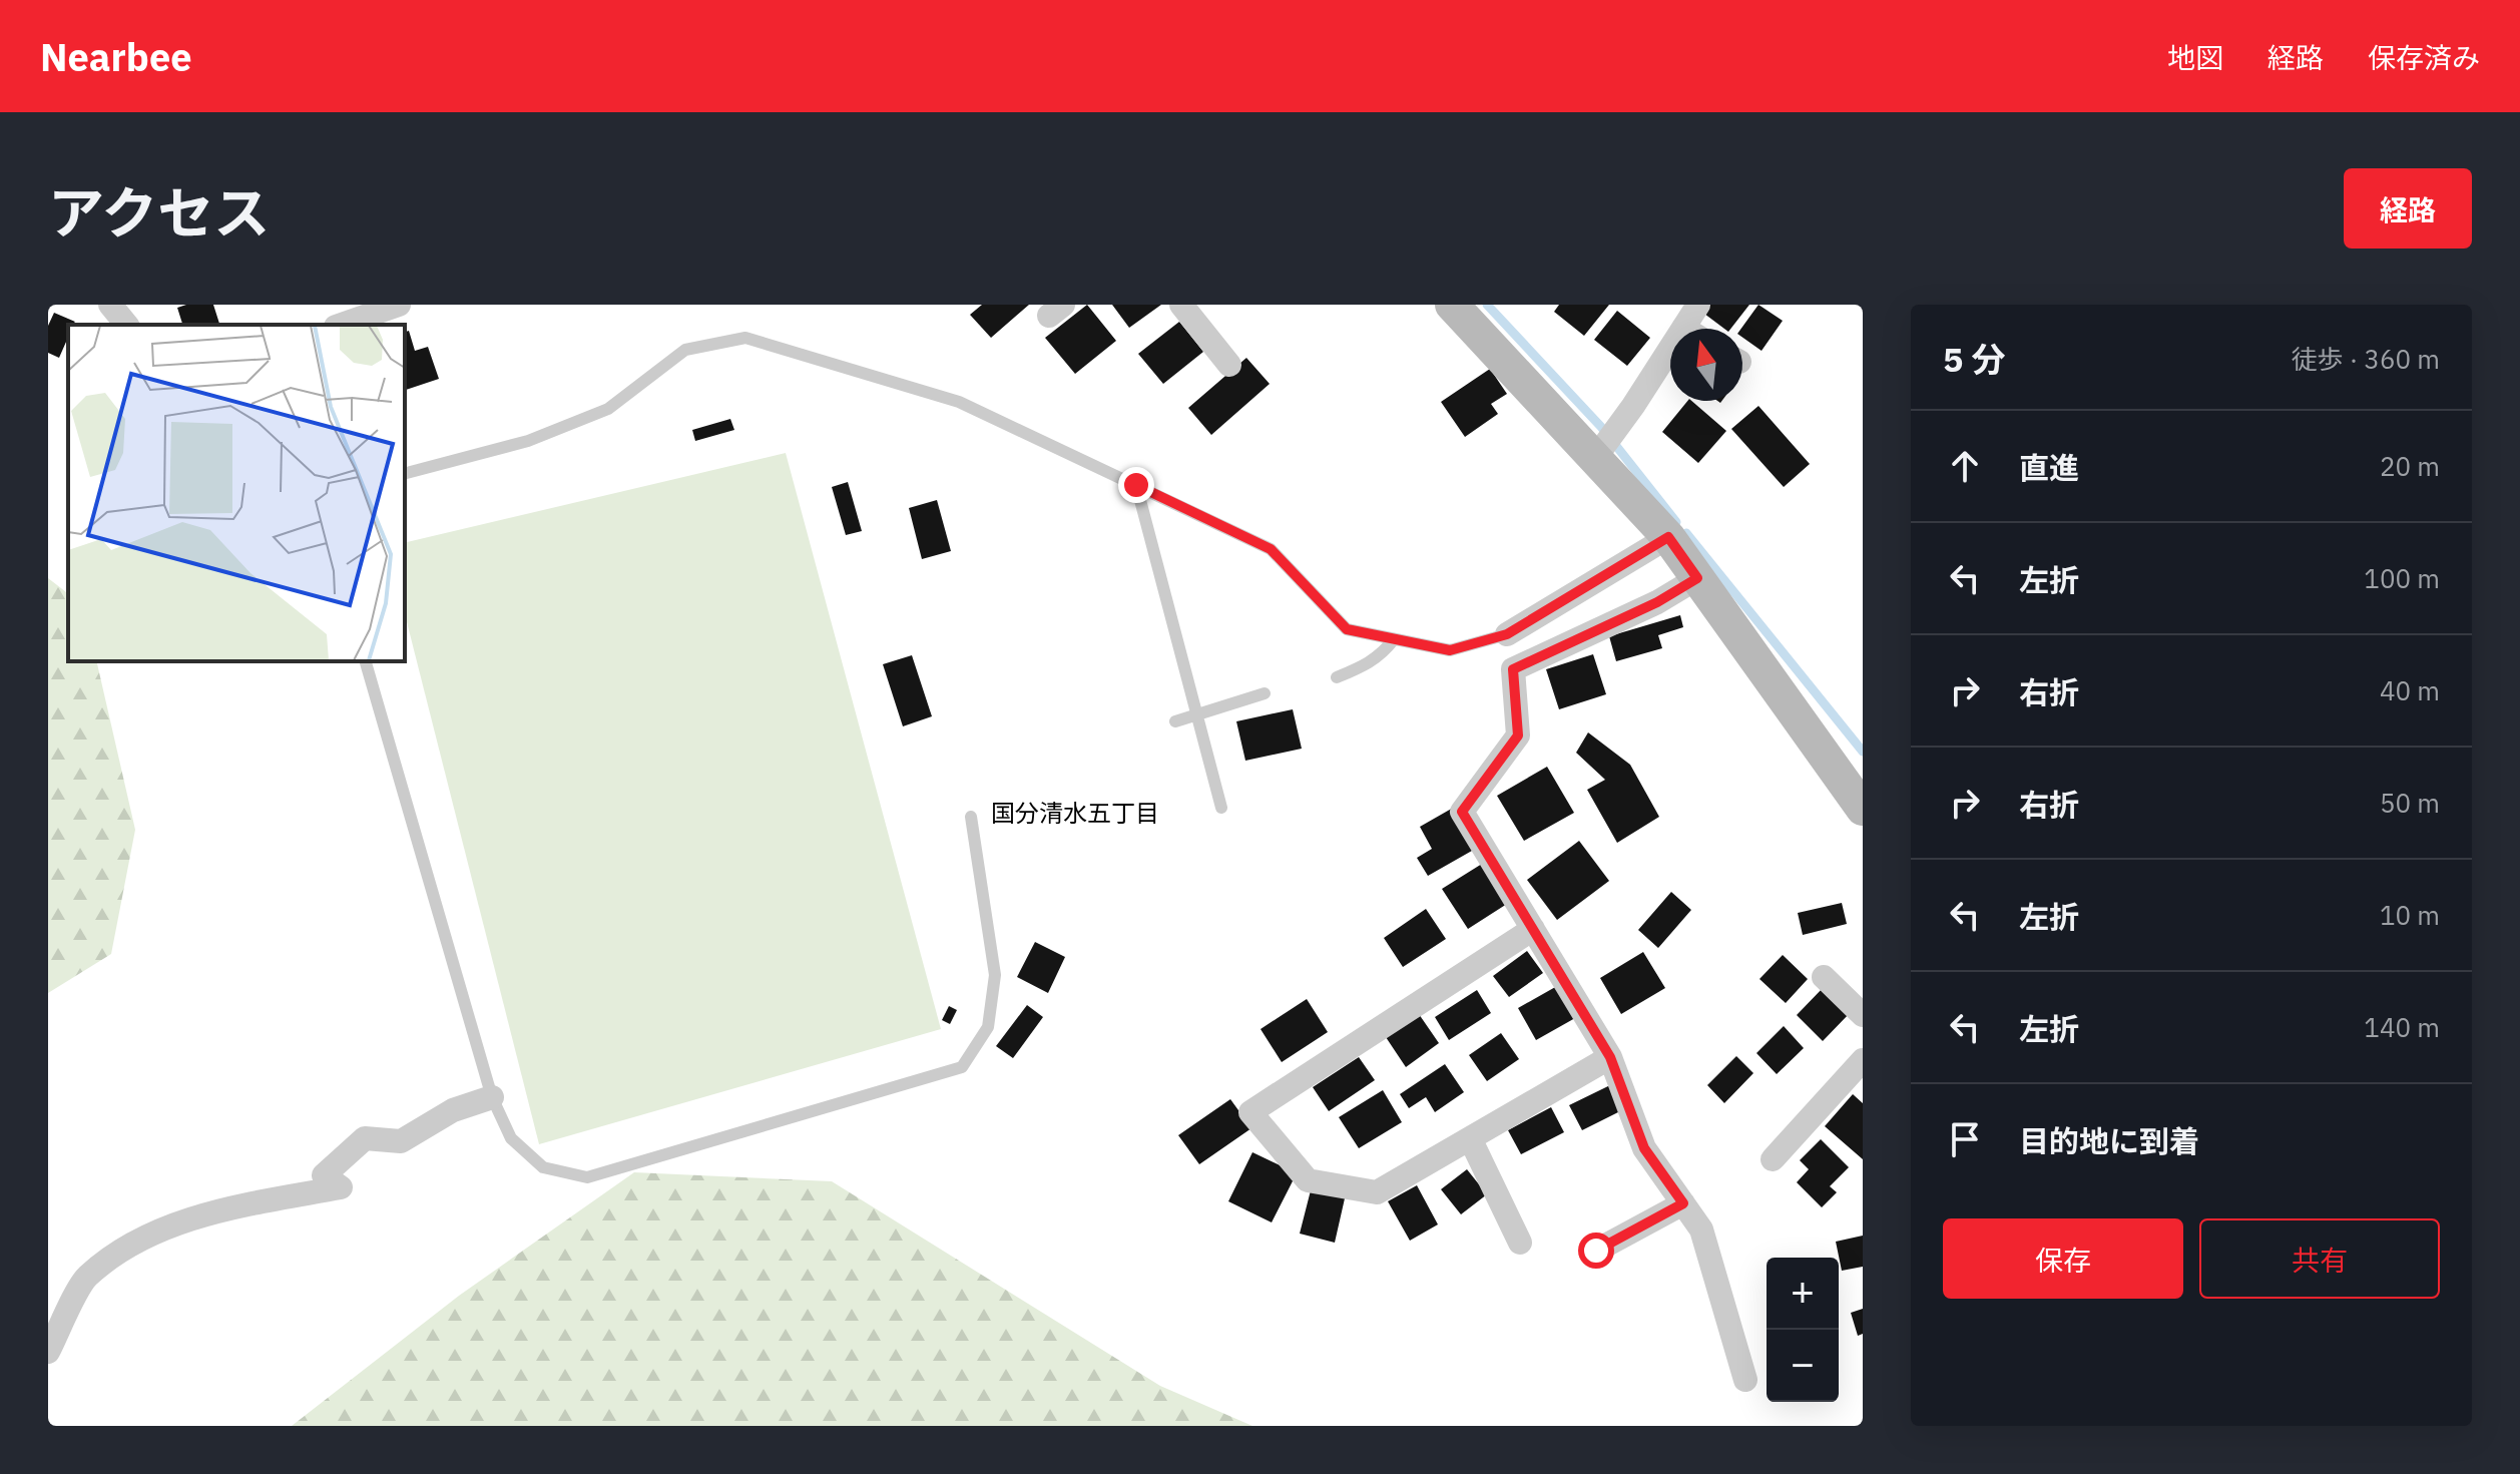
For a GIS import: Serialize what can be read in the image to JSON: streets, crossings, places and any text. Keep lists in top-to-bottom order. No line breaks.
{"districts":["国分清水五丁目"],"north":"top","page":{"header":"Nearbee","nav":["地図","経路","保存済み"],"title":"アクセス","buttons":["経路",["保存","共有"]],"heading":["5 分","徒歩 · 360 m"],"list":[["直進","20 m"],["左折","100 m"],["右折","40 m"],["右折","50 m"],["左折","10 m"],["左折","140 m"],"目的地に到着"],"map_buttons":["+","−"]}}
